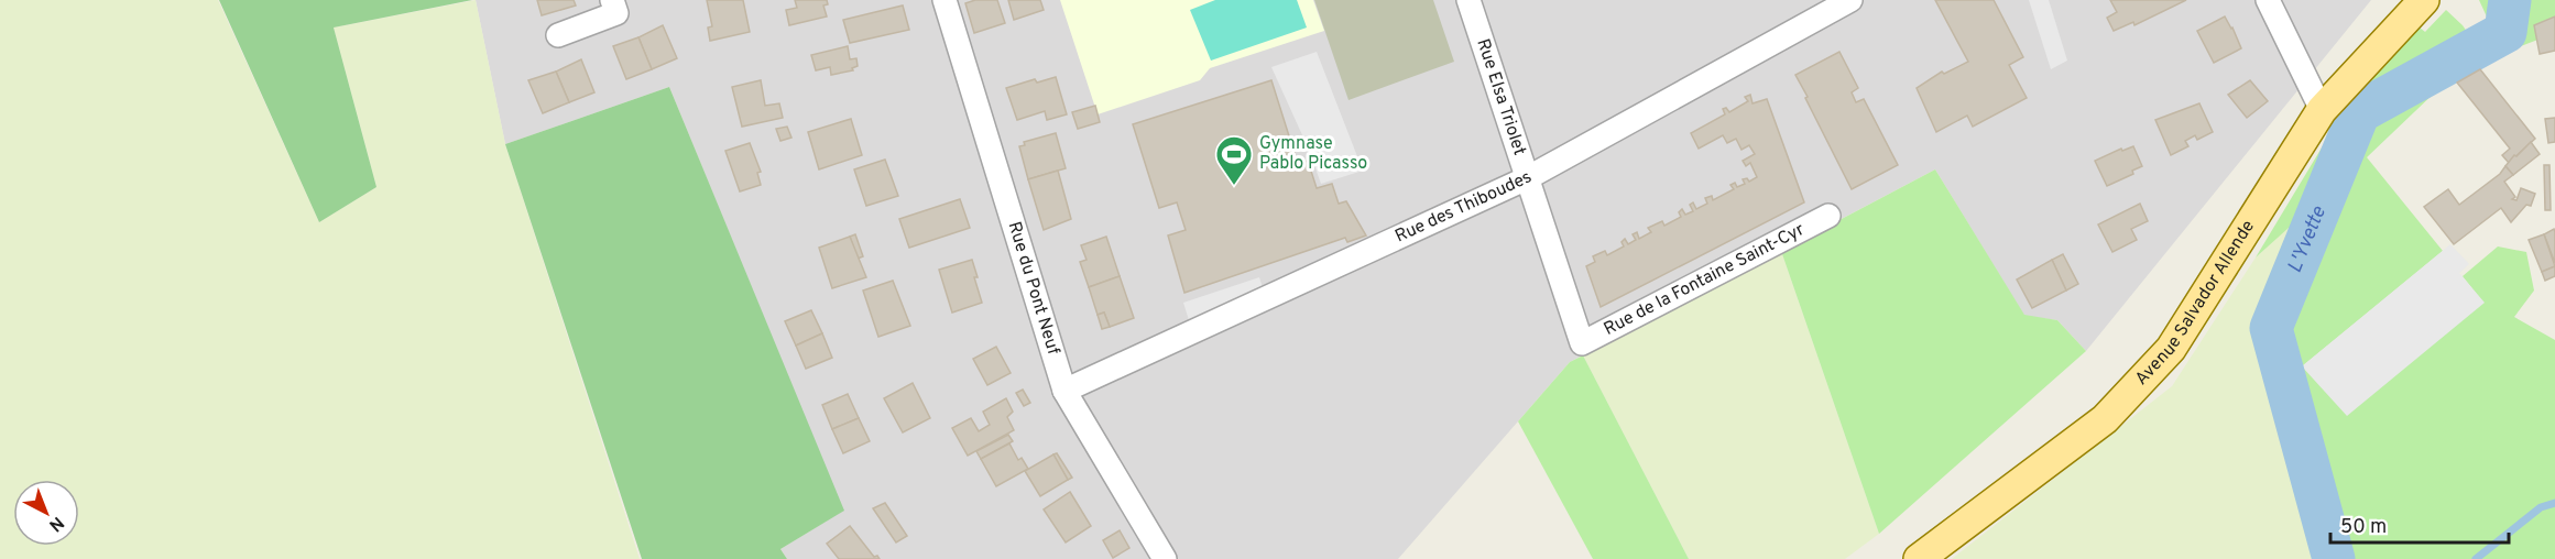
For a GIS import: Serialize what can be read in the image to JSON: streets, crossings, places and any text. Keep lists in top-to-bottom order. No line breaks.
{"streets":{"main road":["Avenue Salvador Allende"],"street":["Rue Elsa Triolet","Rue des Thiboudes","Rue de la Fontaine Saint-Cyr","Rue du Pont Neuf"]},"crossings":[["Rue Elsa Triolet","Rue des Thiboudes"],["Rue Elsa Triolet","Rue de la Fontaine Saint-Cyr"],["Rue des Thiboudes","Rue du Pont Neuf"]],"water":["L'Yvette"],"places":{"sports":["Gymnase Pablo Picasso"]},"scale_bar":"50 m","north":"bottom right"}
